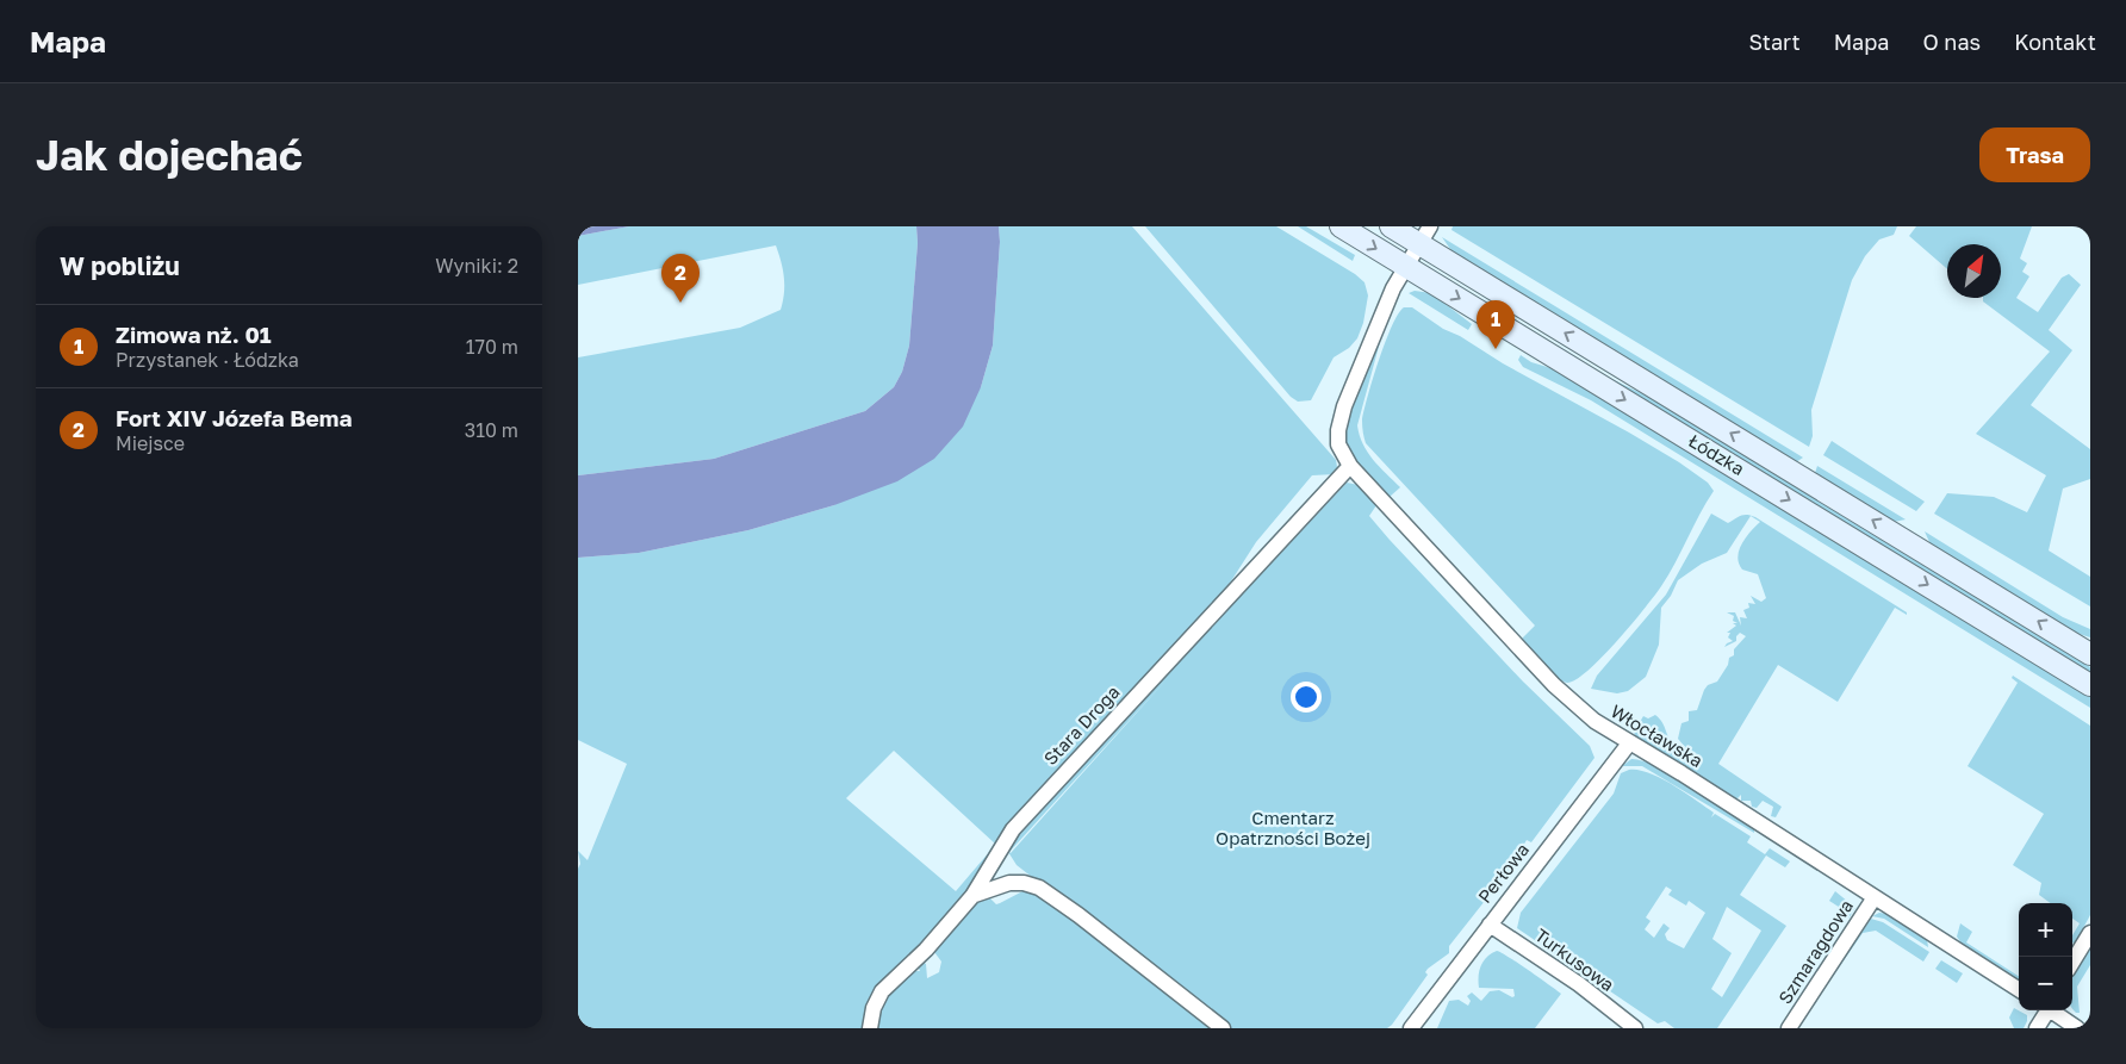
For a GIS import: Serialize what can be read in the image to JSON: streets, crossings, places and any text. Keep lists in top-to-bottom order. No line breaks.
{"streets":{"main road":["Łódzka"],"street":["Stara Droga","Włocławska","Perłowa","Szmaragdowa","Turkusowa"]},"crossings":[["Łódzka","Włocławska"],["Stara Droga","Włocławska"],["Włocławska","Perłowa"],["Włocławska","Szmaragdowa"],["Perłowa","Turkusowa"]],"parks":["Cmentarz Opatrzności Bożej"],"north":"top right","page":{"header":"Mapa","nav":["Start","Mapa","O nas","Kontakt"],"buttons":"Trasa","title":"Jak dojechać","heading":["W pobliżu","Wyniki: 2"],"pins":["2","1"],"list":[{"mark":"1","name":"Zimowa nż. 01","note":"Przystanek · Łódzka","value":"170 m"},{"mark":"2","name":"Fort XIV Józefa Bema","note":"Miejsce","value":"310 m"}],"map_buttons":["+","−"]}}
